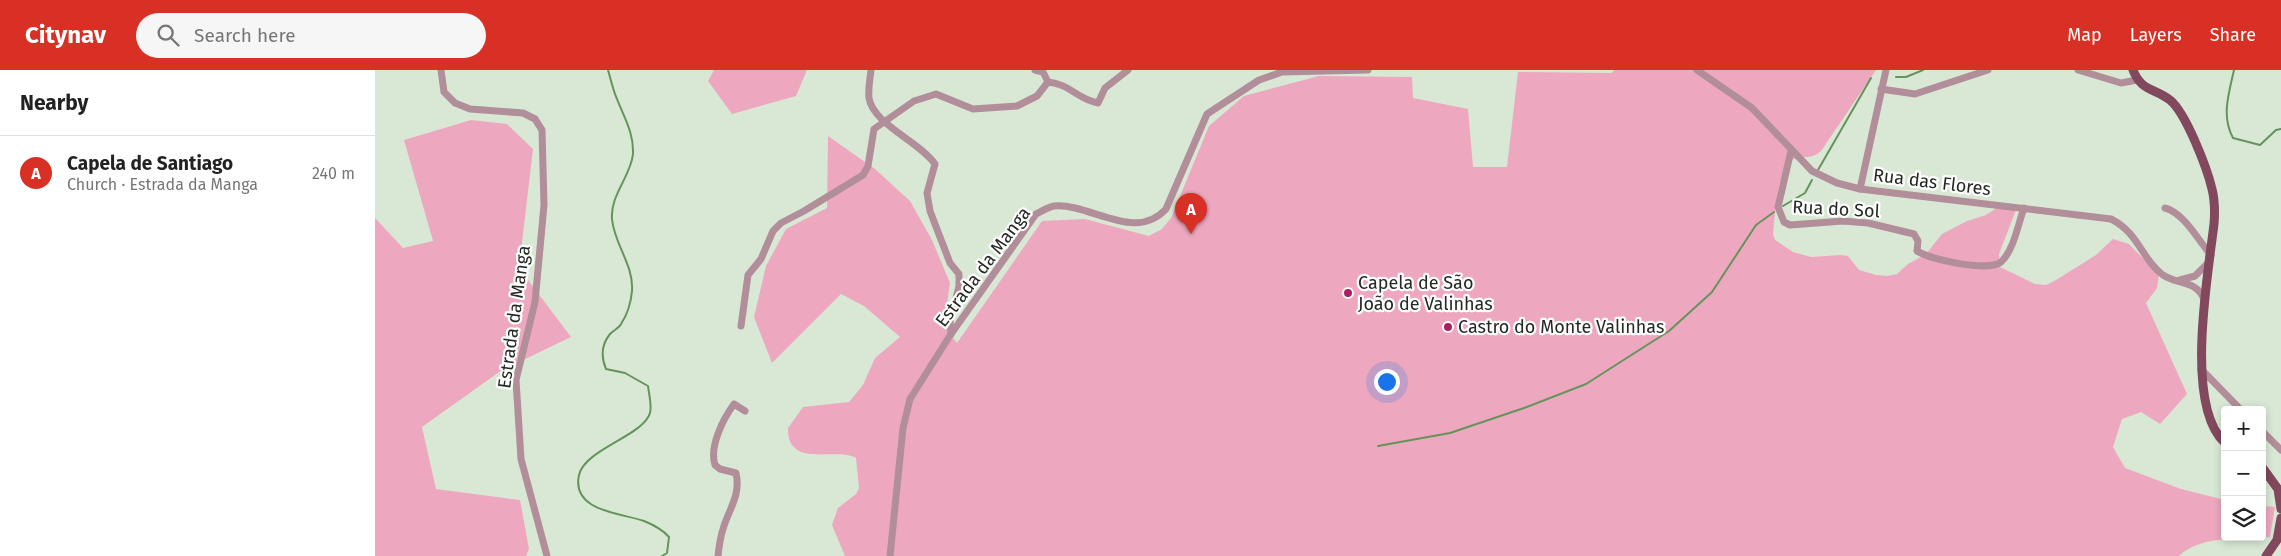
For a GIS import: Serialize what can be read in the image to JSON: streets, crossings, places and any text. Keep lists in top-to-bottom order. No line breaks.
{"streets":{"street":["Rua das Flores","Rua do Sol","Estrada da Manga"]},"crossings":[["Rua das Flores","Rua do Sol"]],"places":["Capela de São João de Valinhas","Castro do Monte Valinhas"],"page":{"header":"Citynav","search":"Search here","nav":["Map","Layers","Share"],"heading":"Nearby","list":[{"mark":"A","name":"Capela de Santiago","note":"Church · Estrada da Manga","value":"240 m"}],"pins":"A","map_buttons":["+","−"]}}
